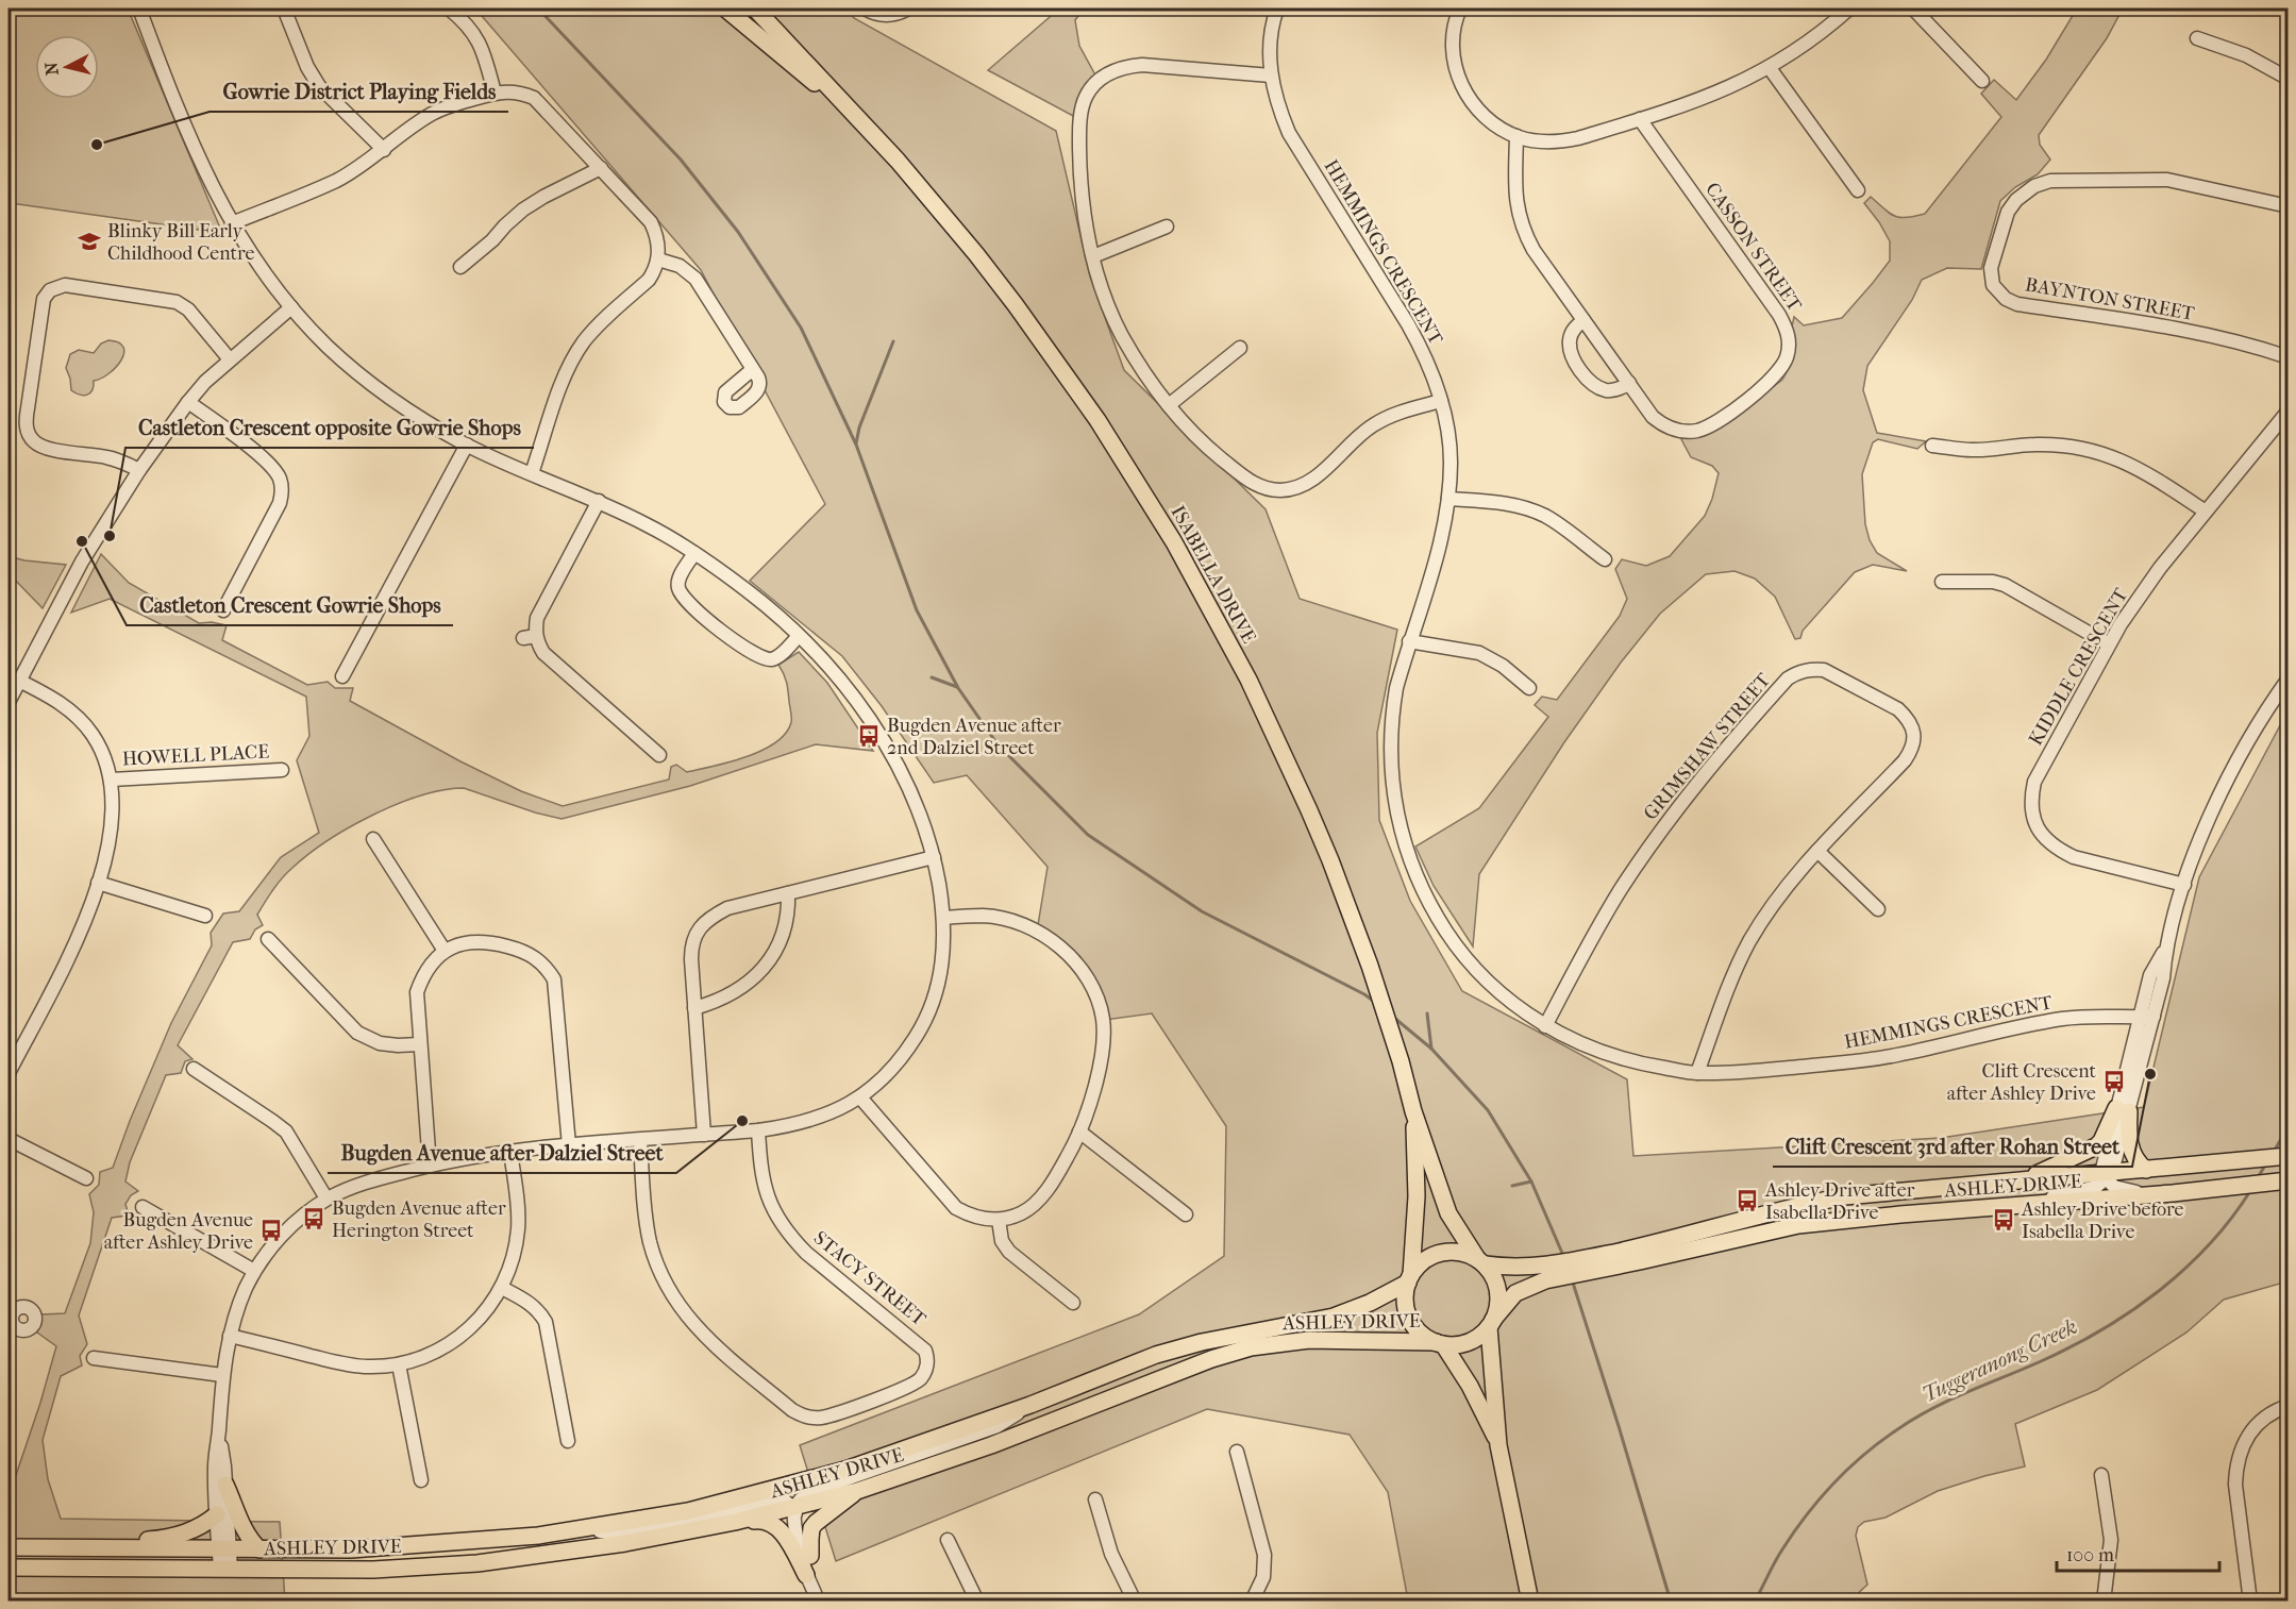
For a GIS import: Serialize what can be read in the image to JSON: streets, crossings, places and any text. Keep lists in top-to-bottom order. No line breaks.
{"streets":{"main road":["ISABELLA DRIVE","ASHLEY DRIVE"],"street":["CASSON STREET","HEMMINGS CRESCENT","BAYNTON STREET","KIDDLE CRESCENT","GRIMSHAW STREET","HOWELL PLACE","STACY STREET"]},"crossings":[["HEMMINGS CRESCENT","GRIMSHAW STREET"],["ISABELLA DRIVE","ASHLEY DRIVE"]],"water":["Tuggeranong Creek"],"places":{"other":["Gowrie District Playing Fields","Castleton Crescent opposite Gowrie Shops","Castleton Crescent Gowrie Shops","Clift Crescent 3rd after Rohan Street","Bugden Avenue after Dalziel Street"],"school or university":["Blinky Bill Early Childhood Centre"],"bus stop":["Bugden Avenue after 2nd Dalziel Street","Clift Crescent after Ashley Drive","Ashley Drive after Isabella Drive","Bugden Avenue after Herington Street","Ashley Drive before Isabella Drive","Bugden Avenue after Ashley Drive"]},"scale_bar":"100 m","north":"left"}
